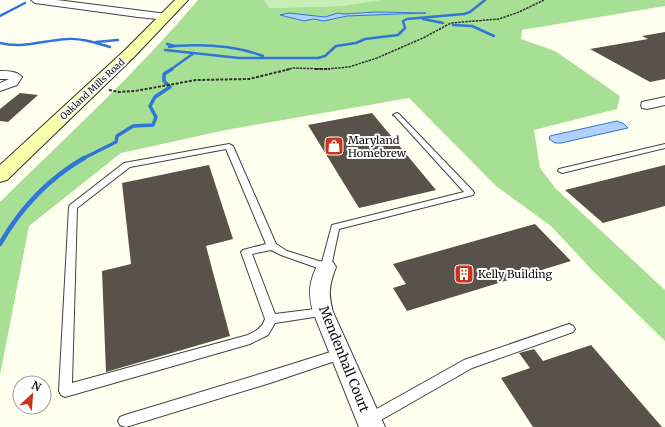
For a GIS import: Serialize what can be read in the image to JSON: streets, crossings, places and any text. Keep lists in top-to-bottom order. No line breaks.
{"streets":{"street":["Oakland Mills Road","Mendenhall Court"]},"places":{"shop":["Maryland Homebrew"],"building":["Kelly Building"]},"north":"top right"}
